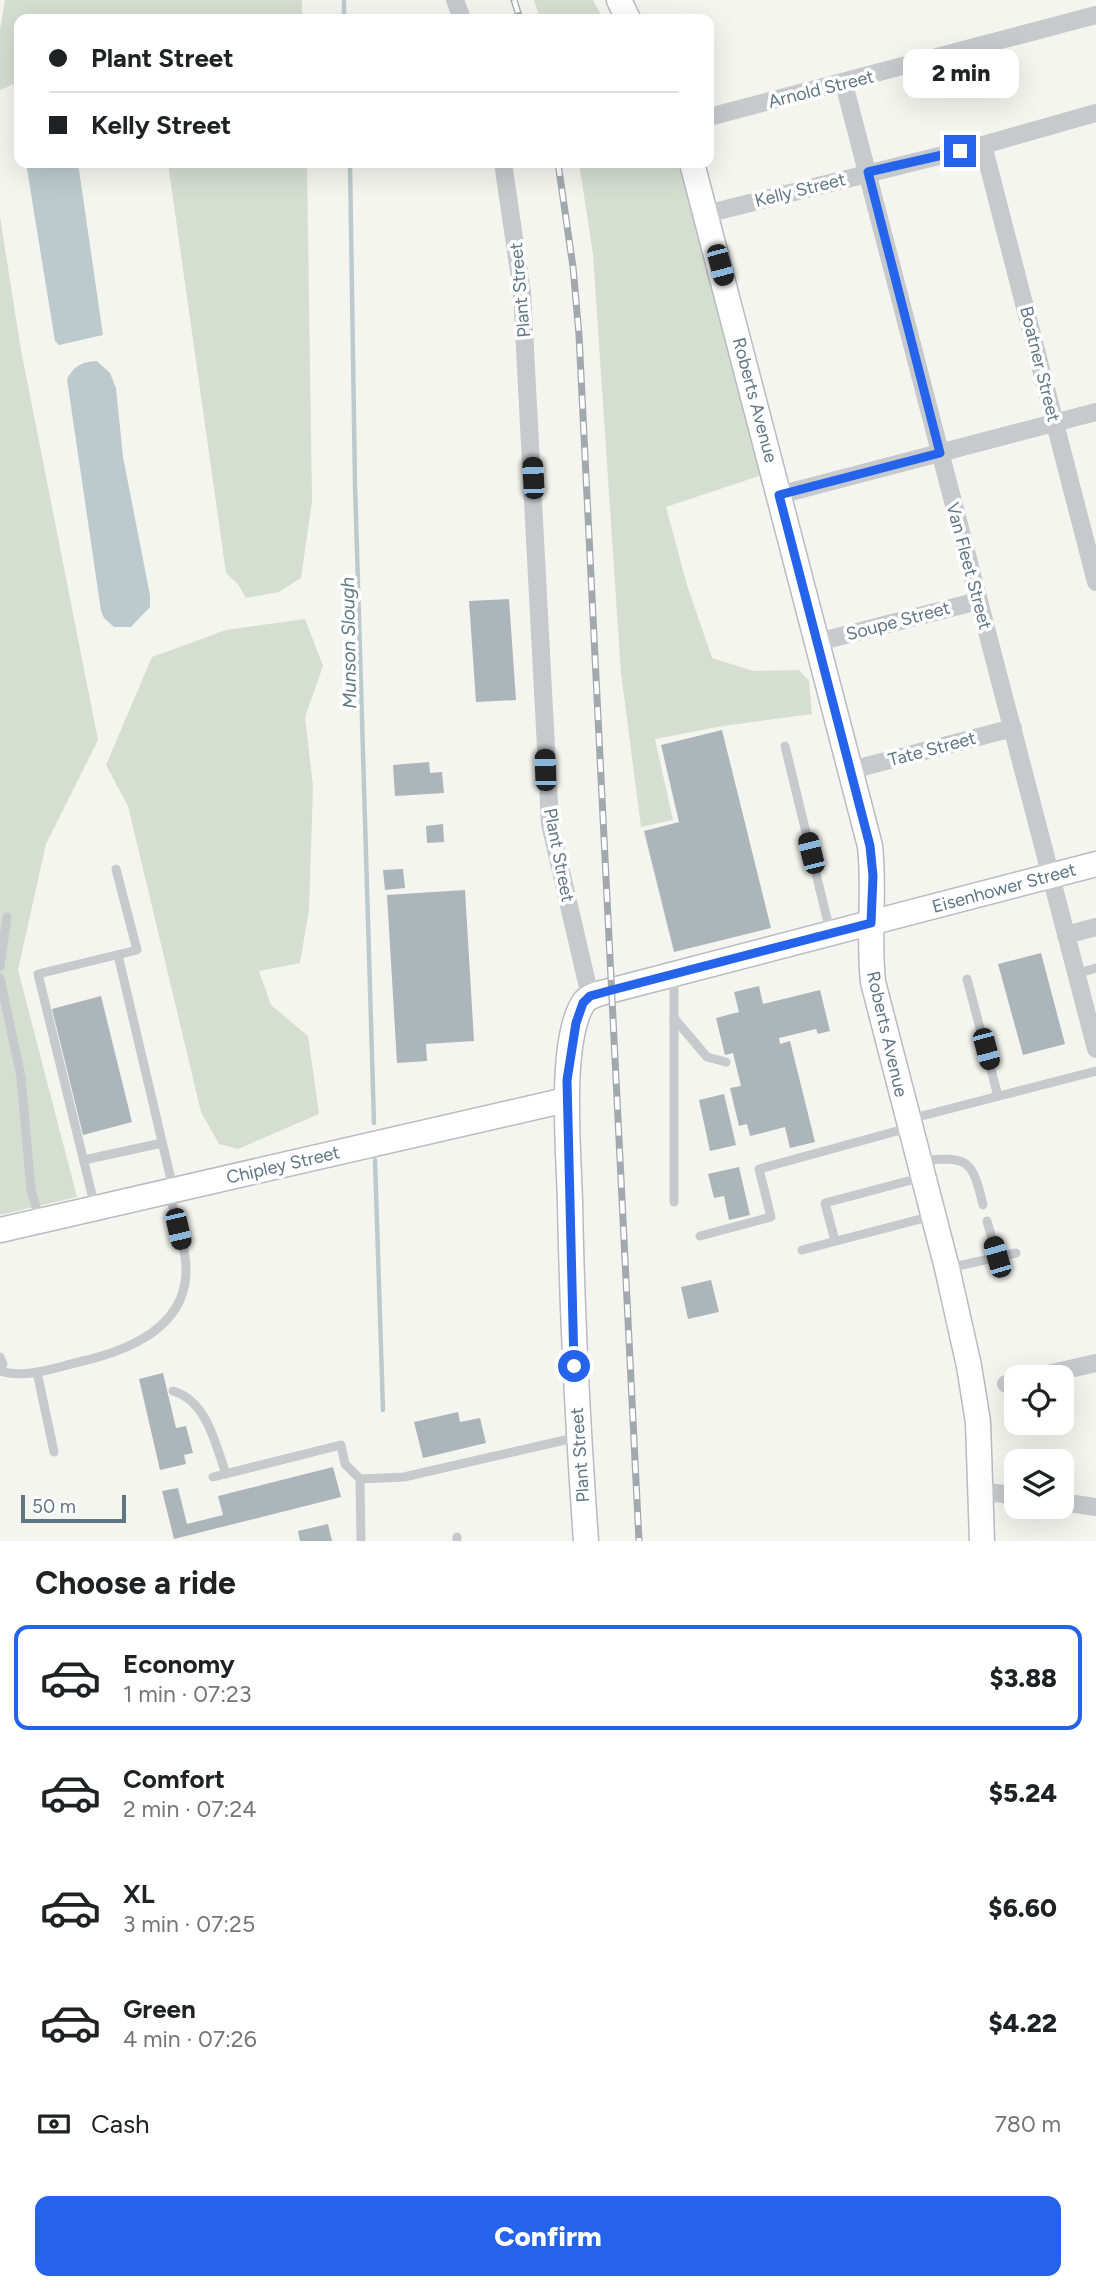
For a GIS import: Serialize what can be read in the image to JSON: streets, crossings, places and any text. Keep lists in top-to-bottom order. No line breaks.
{"streets":{"street":["Arnold Street","Kelly Street","Plant Street","Boatner Street","Roberts Avenue","Van Fleet Street","Soupe Street","Tate Street","Eisenhower Street","Chipley Street"]},"crossings":[["Arnold Street","Van Fleet Street"],["Kelly Street","Boatner Street"],["Kelly Street","Roberts Avenue"],["Kelly Street","Van Fleet Street"],["Plant Street","Eisenhower Street"],["Plant Street","Chipley Street"],["Roberts Avenue","Soupe Street"],["Roberts Avenue","Tate Street"],["Roberts Avenue","Eisenhower Street"],["Van Fleet Street","Soupe Street"],["Van Fleet Street","Tate Street"],["Van Fleet Street","Eisenhower Street"]],"water":["Munson Slough"],"scale_bar":"50 m","page":{"banner":["Plant Street","Kelly Street"],"bubble":"2 min","scale":"50 m","heading":"Choose a ride","list":[{"name":"Economy","note":"1 min · 07:23","value":"$3.88"},{"name":"Comfort","note":"2 min · 07:24","value":"$5.24"},{"name":"XL","note":"3 min · 07:25","value":"$6.60"},{"name":"Green","note":"4 min · 07:26","value":"$4.22"}],"pay":["Cash","780 m"],"buttons":"Confirm"}}
